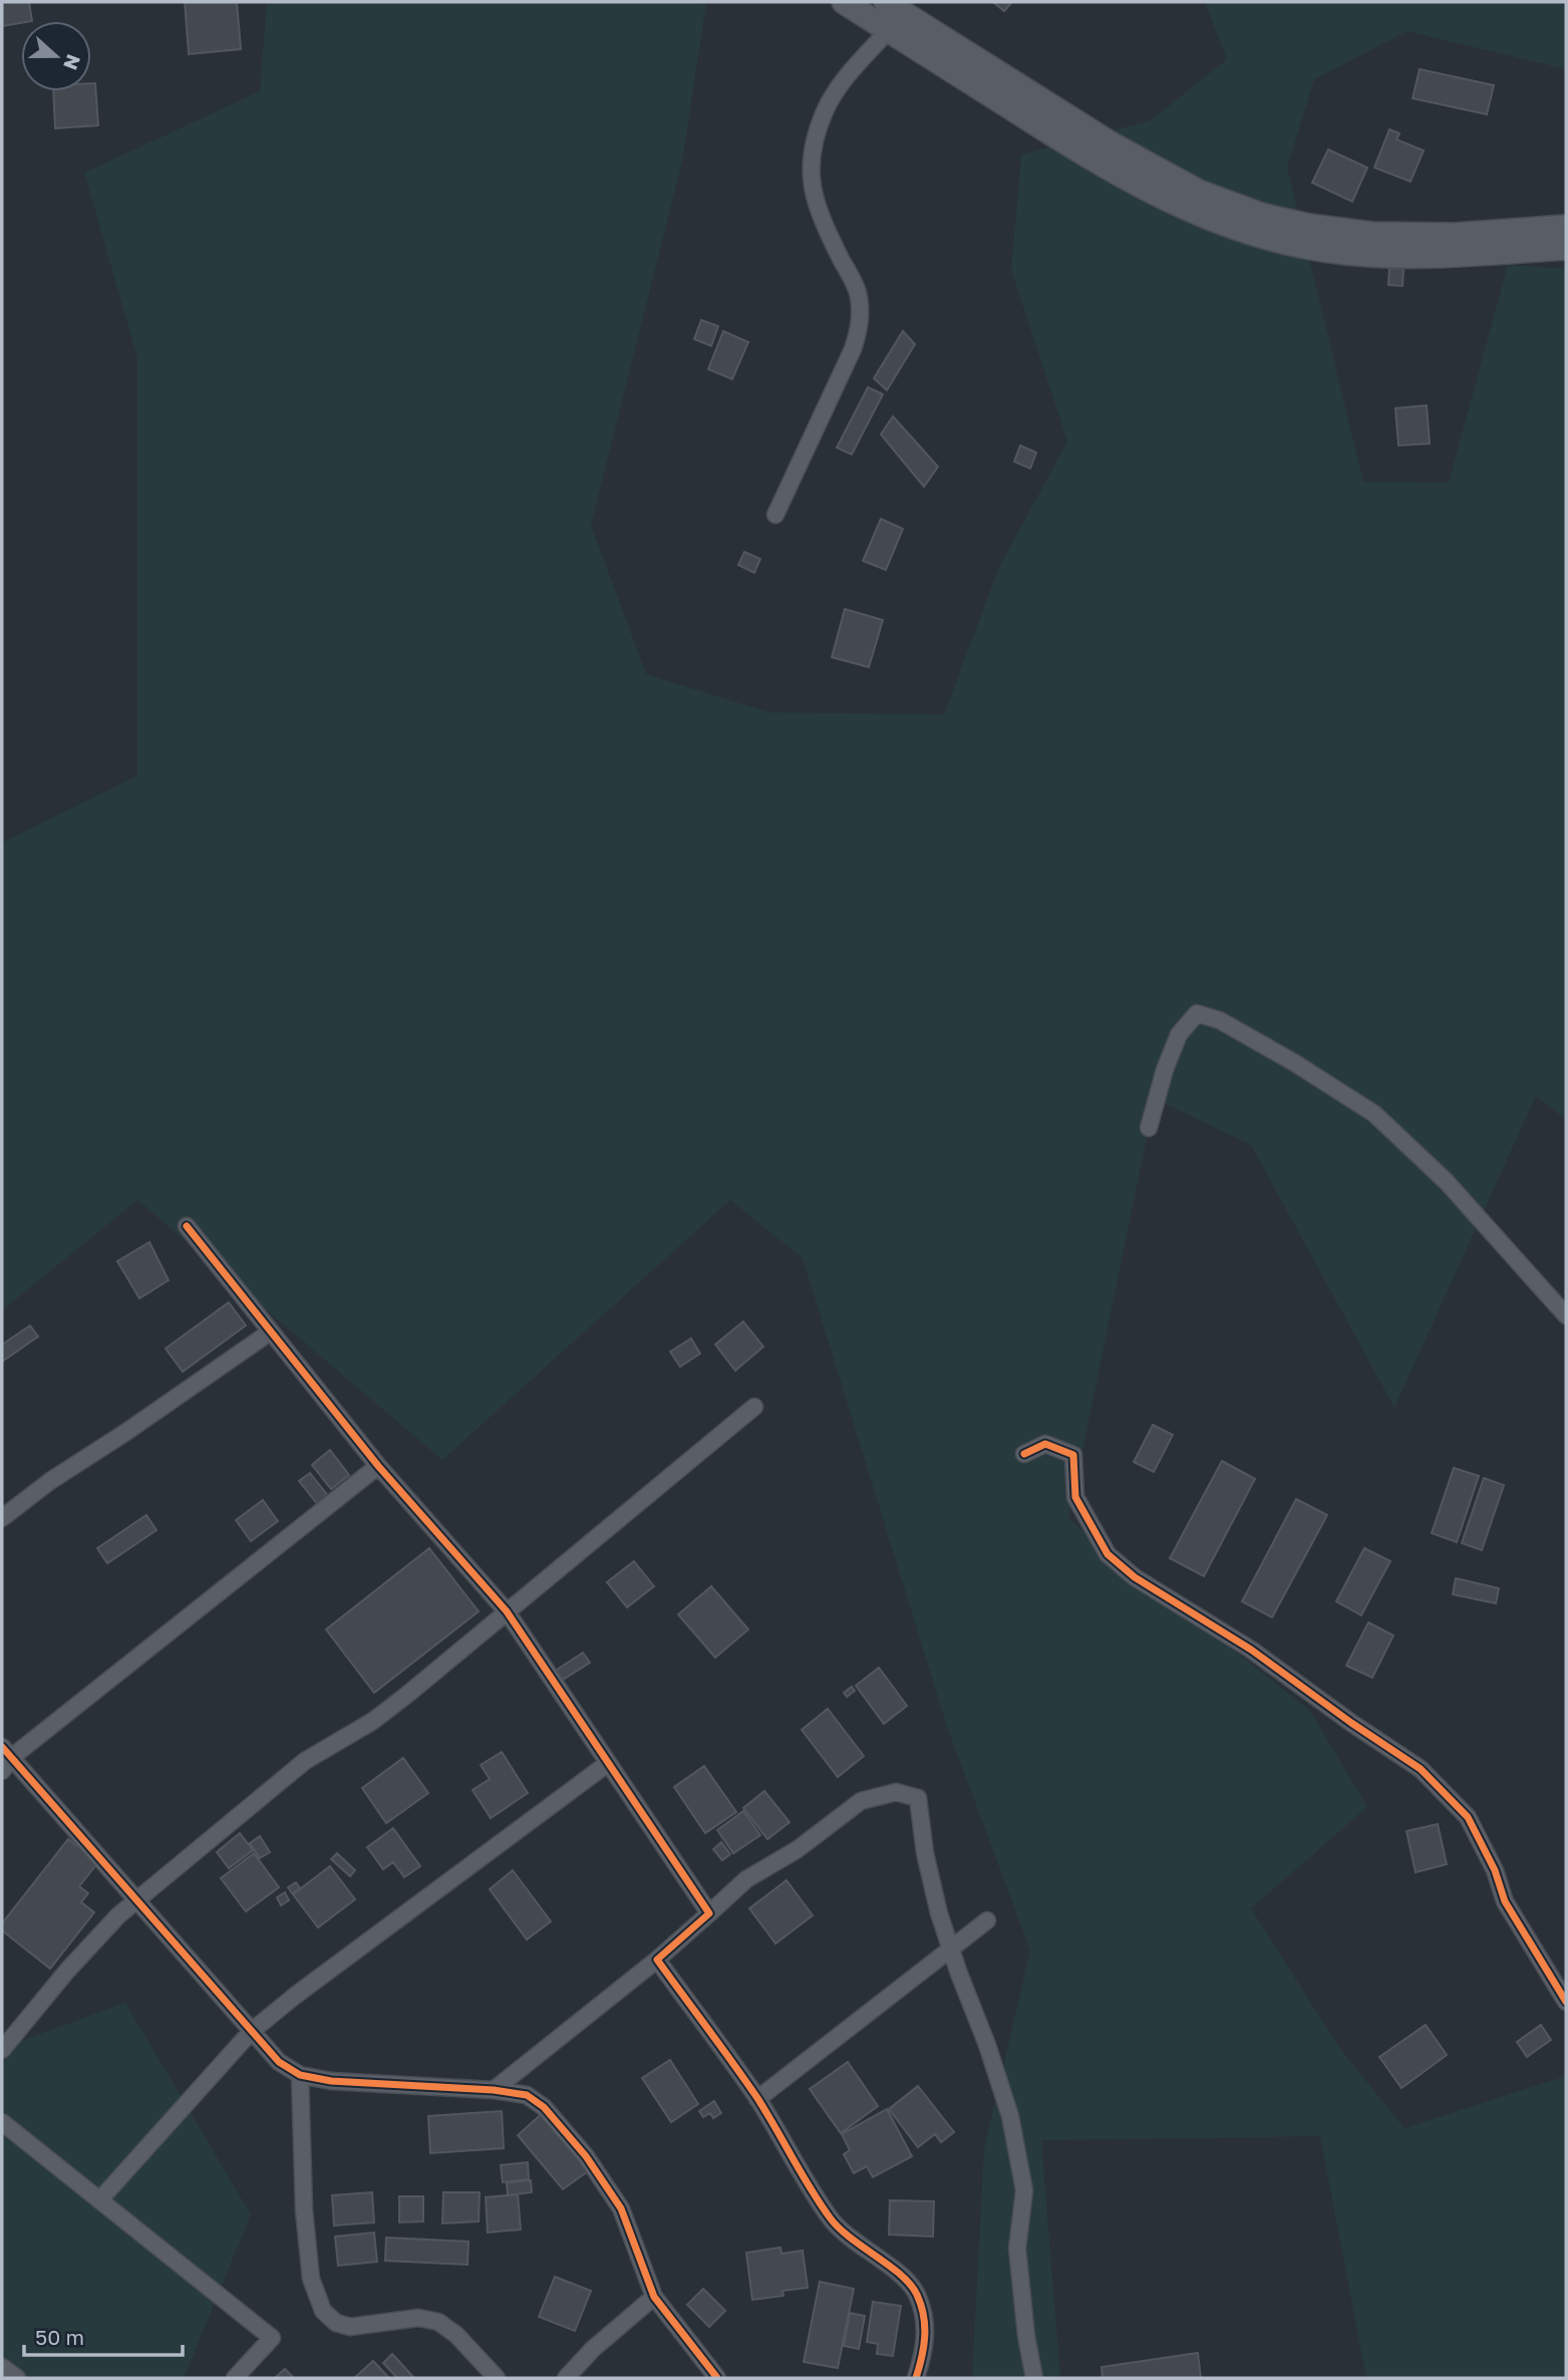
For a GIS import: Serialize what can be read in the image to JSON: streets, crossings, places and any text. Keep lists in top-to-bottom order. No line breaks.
{"scale_bar":"50 m","north":"right"}
